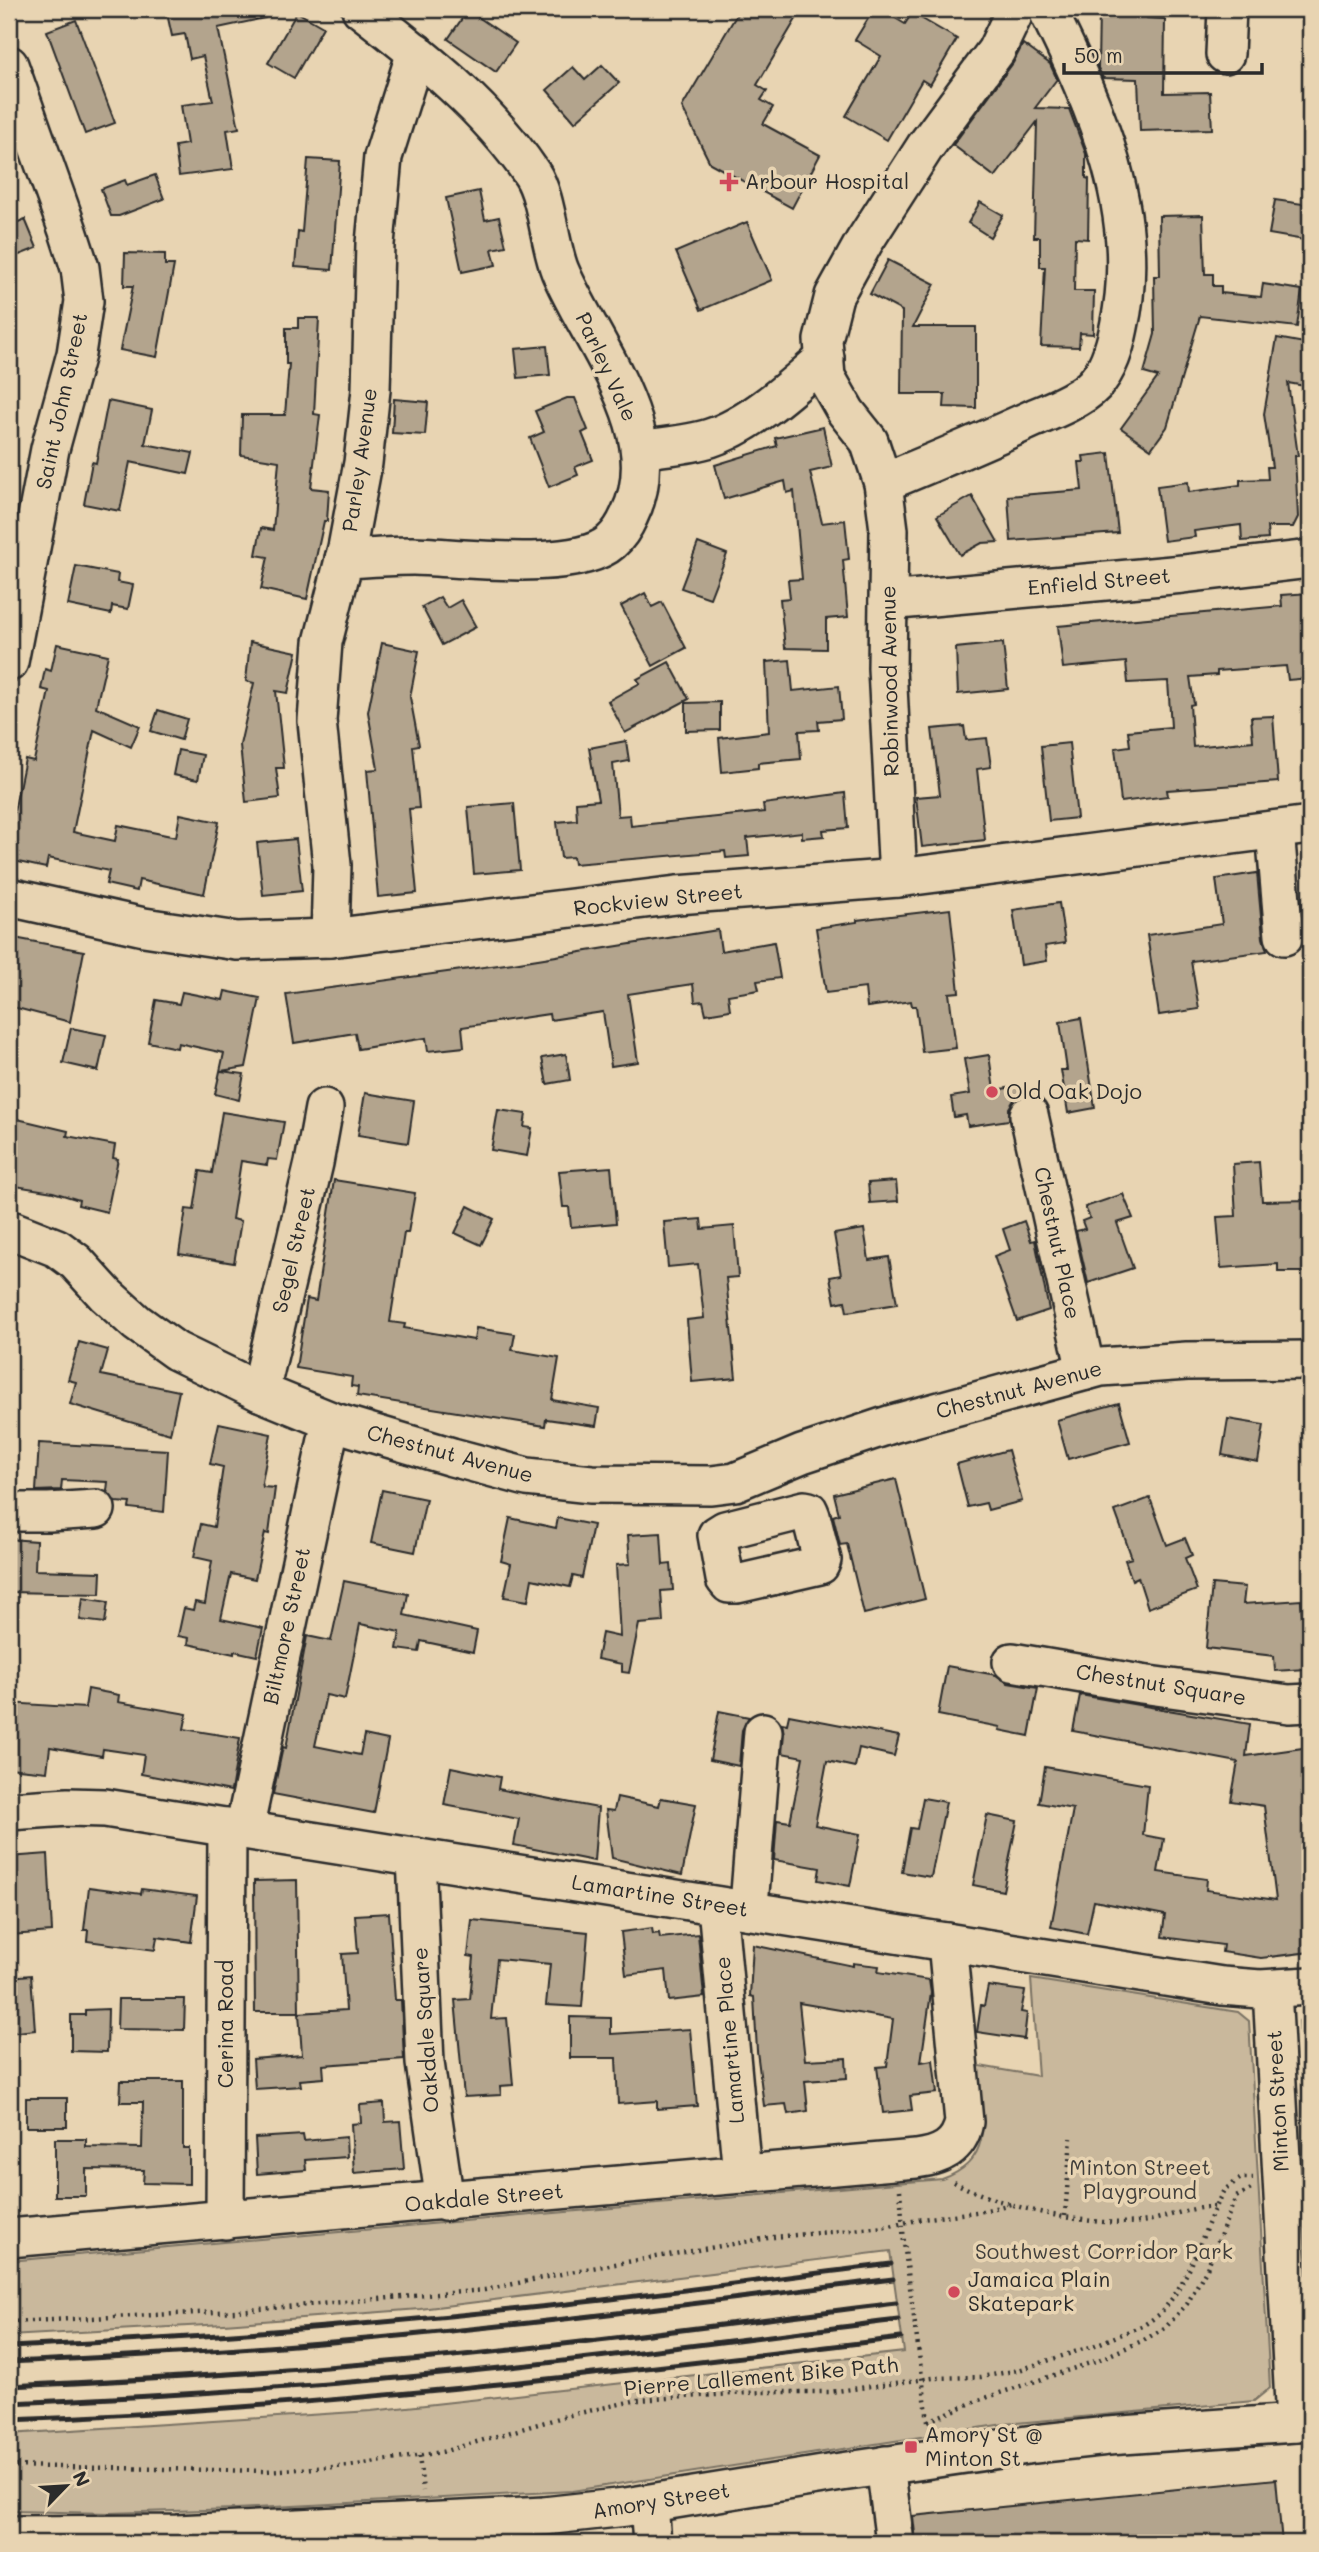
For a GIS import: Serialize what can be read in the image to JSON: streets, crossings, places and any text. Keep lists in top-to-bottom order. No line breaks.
{"streets":{"street":["Parley Vale","Saint John Street","Parley Avenue","Enfield Street","Robinwood Avenue","Rockview Street","Chestnut Place","Segel Street","Chestnut Avenue","Biltmore Street","Chestnut Square","Lamartine Street","Cerina Road","Oakdale Square","Lamartine Place","Minton Street","Oakdale Street","Amory Street"],"path":["Pierre Lallement Bike Path"]},"crossings":[["Parley Vale","Parley Avenue"],["Parley Avenue","Rockview Street"],["Enfield Street","Robinwood Avenue"],["Robinwood Avenue","Rockview Street"],["Chestnut Place","Chestnut Avenue"],["Segel Street","Chestnut Avenue"],["Chestnut Avenue","Biltmore Street"],["Biltmore Street","Lamartine Street"],["Biltmore Street","Cerina Road"],["Lamartine Street","Cerina Road"],["Lamartine Street","Oakdale Square"],["Lamartine Street","Lamartine Place"],["Lamartine Street","Minton Street"],["Lamartine Street","Oakdale Street"],["Cerina Road","Oakdale Street"],["Oakdale Square","Oakdale Street"],["Lamartine Place","Oakdale Street"],["Minton Street","Amory Street"]],"parks":["Minton Street Playground","Southwest Corridor Park"],"places":{"health":["Arbour Hospital"],"other":["Old Oak Dojo","Jamaica Plain Skatepark"],"transit":["Amory St @ Minton St"]},"scale_bar":"50 m","north":"top right"}
